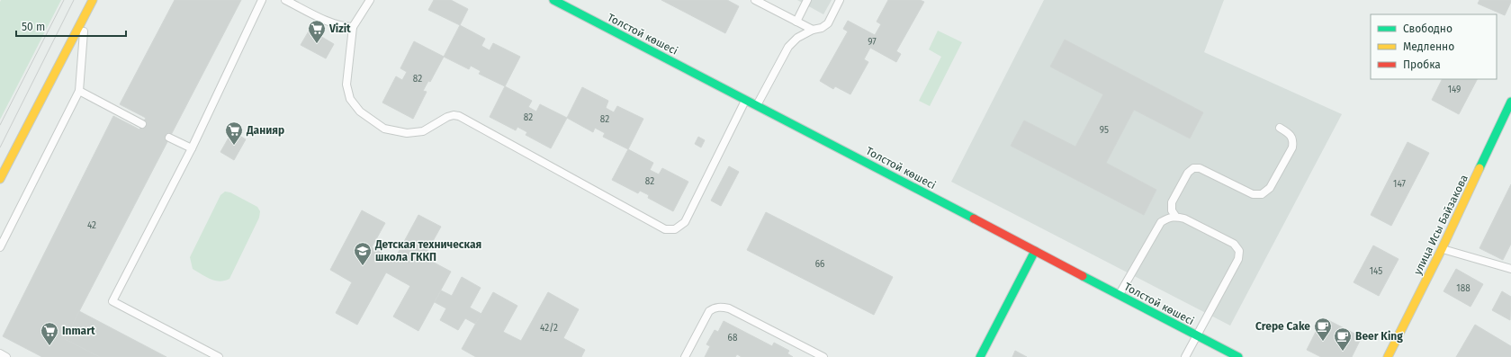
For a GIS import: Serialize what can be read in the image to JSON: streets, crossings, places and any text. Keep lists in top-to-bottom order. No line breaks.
{"streets":{"main road":["Толстой көшесі","улица Исы Байзакова"]},"places":{"supermarket":["Vizit","Данияр","Inmart"],"school or university":["Детская техническая школа ГККП"],"cafe":["Crepe Cake","Beer King"]},"house_numbers":["97","82","149","82","82","95","82","147","42","66","145","188","42/2","68"],"legend":["Свободно","Медленно","Пробка"],"scale_bar":"50 m"}
